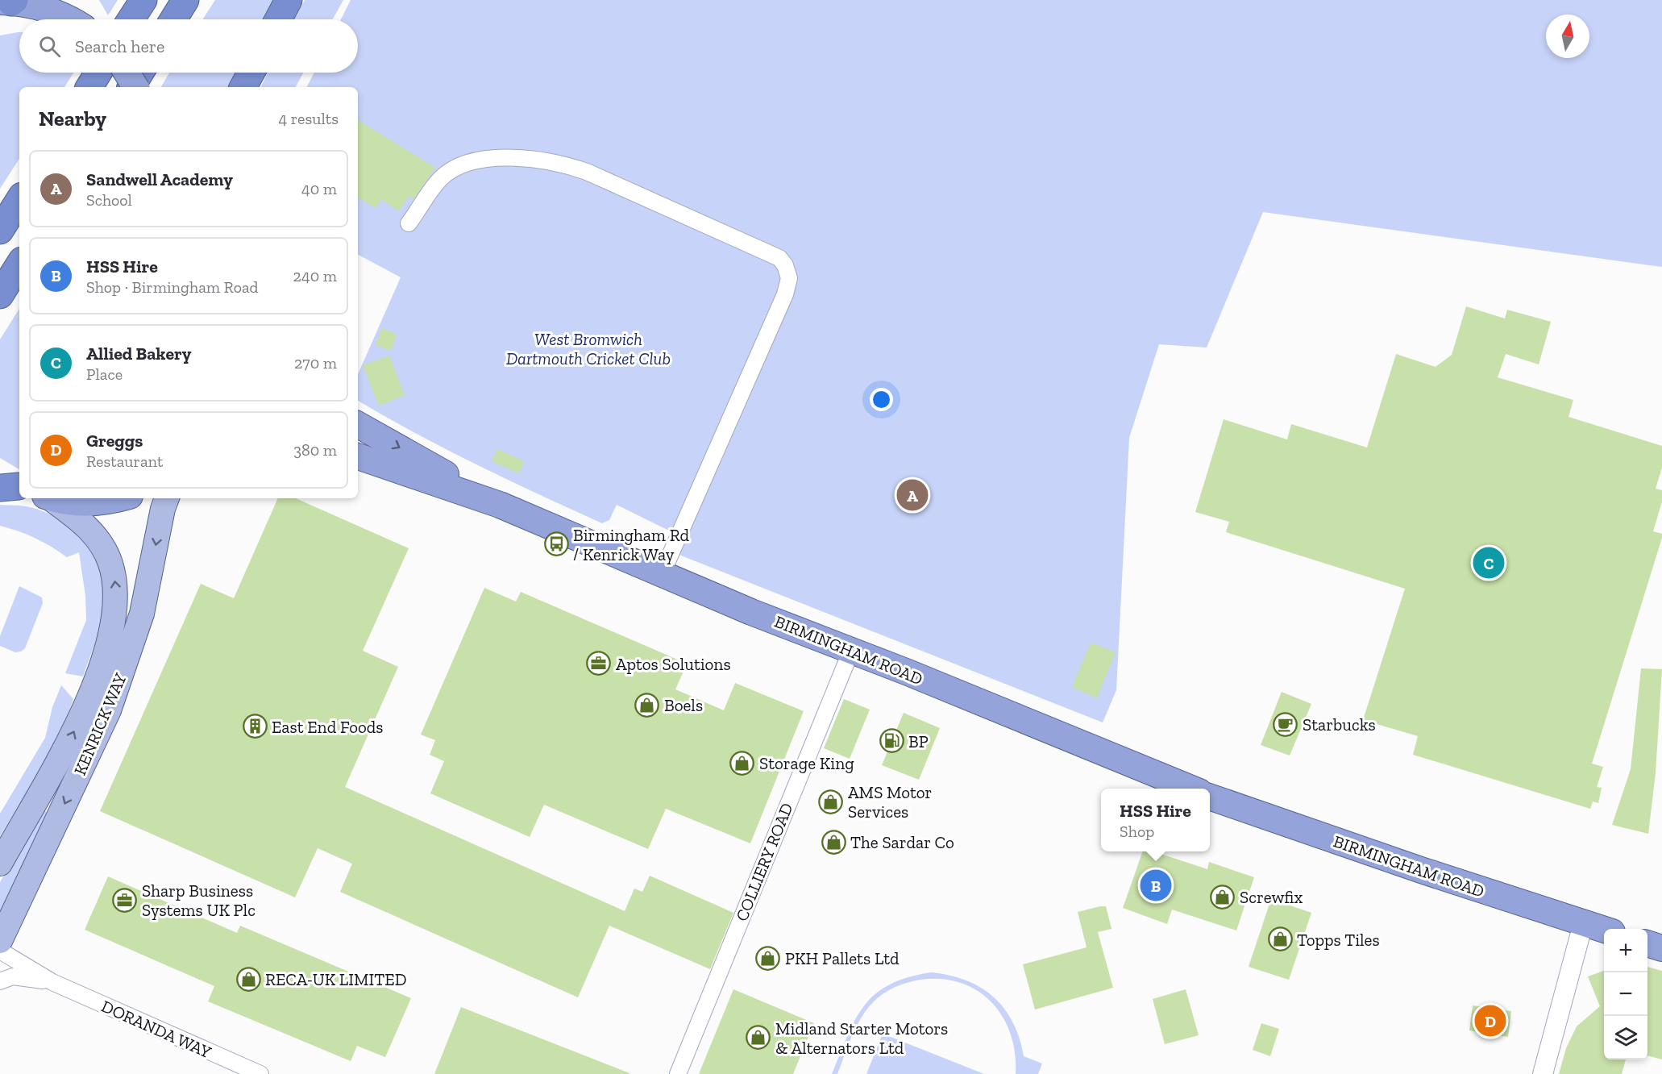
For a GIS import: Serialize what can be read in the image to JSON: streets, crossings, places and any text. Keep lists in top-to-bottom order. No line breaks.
{"streets":{"highway":["BIRMINGHAM ROAD"],"main road":["KENRICK WAY"],"street":["COLLIERY ROAD","DORANDA WAY"]},"crossings":[["BIRMINGHAM ROAD","COLLIERY ROAD"]],"parks":["West Bromwich Dartmouth Cricket Club"],"places":{"bus stop":["Birmingham Rd / Kenrick Way"],"office":["Aptos Solutions","Sharp Business Systems UK Plc"],"shop":["Boels","Storage King","AMS Motor Services","The Sardar Co","Screwfix","Topps Tiles","PKH Pallets Ltd","RECA-UK LIMITED","Midland Starter Motors & Alternators Ltd"],"cafe":["Starbucks"],"building":["East End Foods"],"fuel station":["BP"]},"north":"top","page":{"search":"Search here","heading":["Nearby","4 results"],"list":[{"mark":"A","name":"Sandwell Academy","note":"School","value":"40 m"},{"mark":"B","name":"HSS Hire","note":"Shop · Birmingham Road","value":"240 m"},{"mark":"C","name":"Allied Bakery","note":"Place","value":"270 m"},{"mark":"D","name":"Greggs","note":"Restaurant","value":"380 m"}],"pins":["A","C","B","D"],"popup":["HSS Hire","Shop"],"map_buttons":["+","−"]}}
